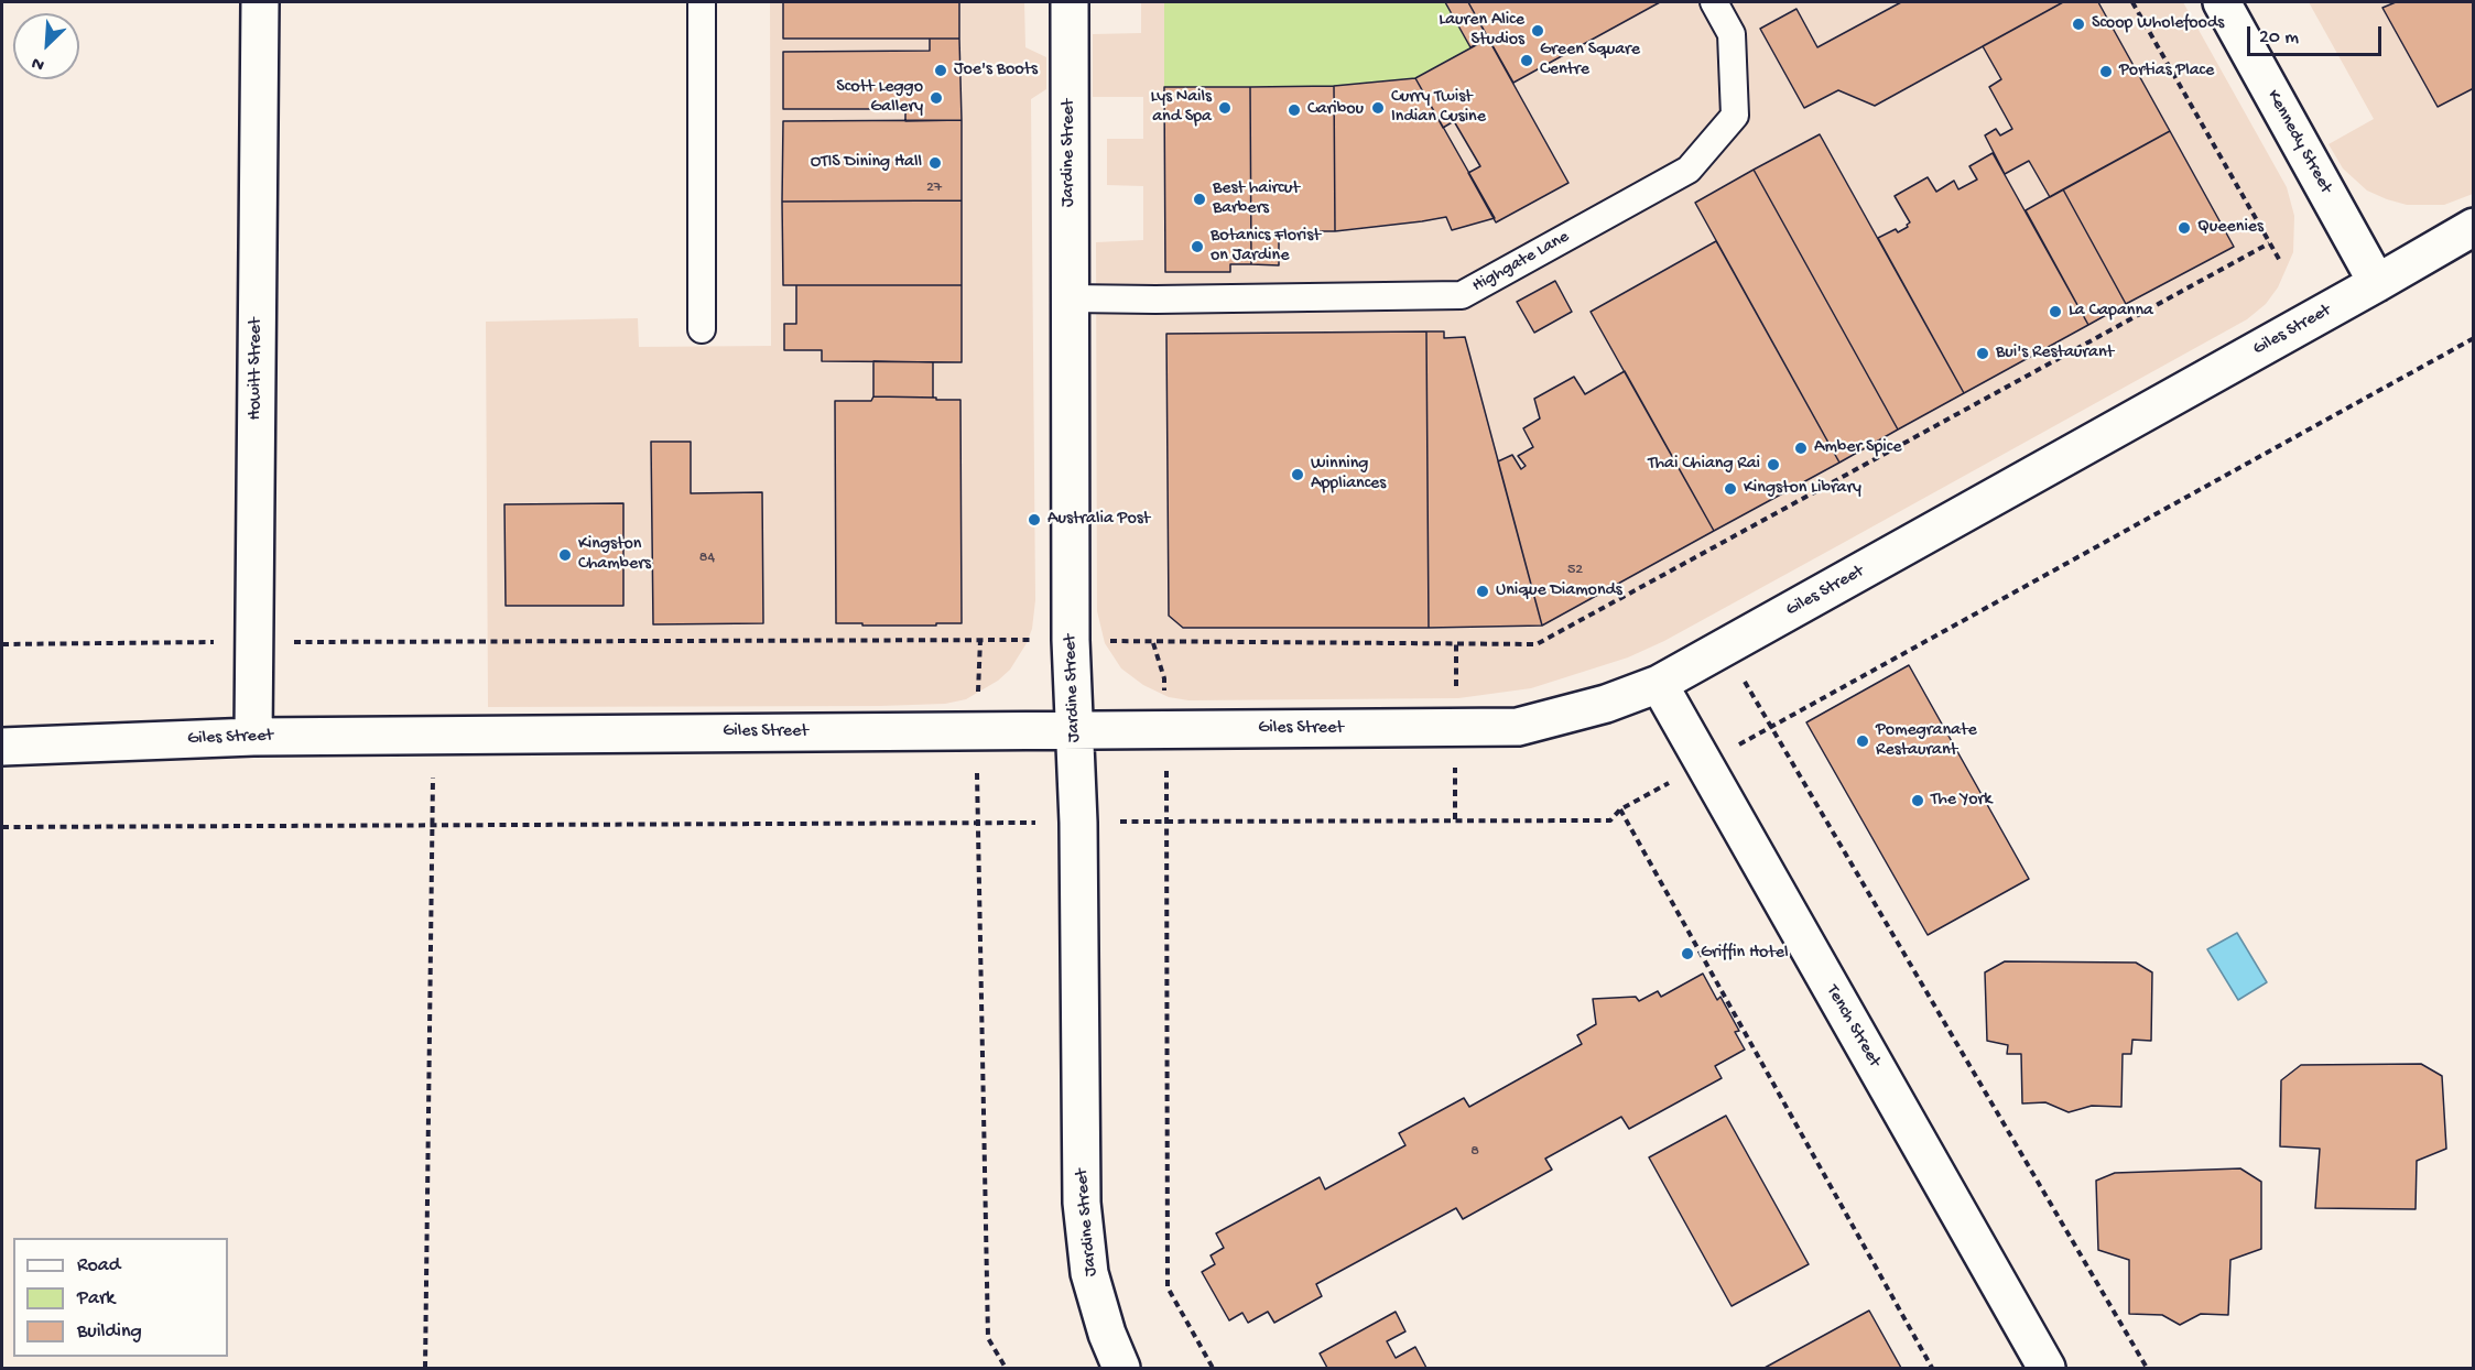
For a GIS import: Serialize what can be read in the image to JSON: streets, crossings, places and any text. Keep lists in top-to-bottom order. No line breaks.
{"streets":{"street":["Kennedy Street","Jardine Street","Giles Street","Howitt Street","Tench Street"],"lane":["Highgate Lane"]},"crossings":[["Kennedy Street","Giles Street"],["Jardine Street","Highgate Lane"],["Jardine Street","Giles Street"],["Giles Street","Howitt Street"],["Giles Street","Tench Street"]],"places":["Scoop Wholefoods","Lauren Alice Studios","Green Square Centre","Joe's Boots","Portias Place","Scott Leggo Gallery","Lys Nails and Spa","Curry Twist Indian Cusine","Caribou","OTIS Dining Hall","Best haircut Barbers","Queenies","Botanics Florist on Jardine","La Capanna","Bui's Restaurant","Amber Spice","Thai Chiang Rai","Winning Appliances","Kingston Library","Australia Post","Kingston Chambers","Unique Diamonds","Pomegranate Restaurant","The York","Griffin Hotel"],"house_numbers":["27","84","52","8"],"legend":["Road","Park","Building"],"scale_bar":"20 m","north":"bottom left"}
